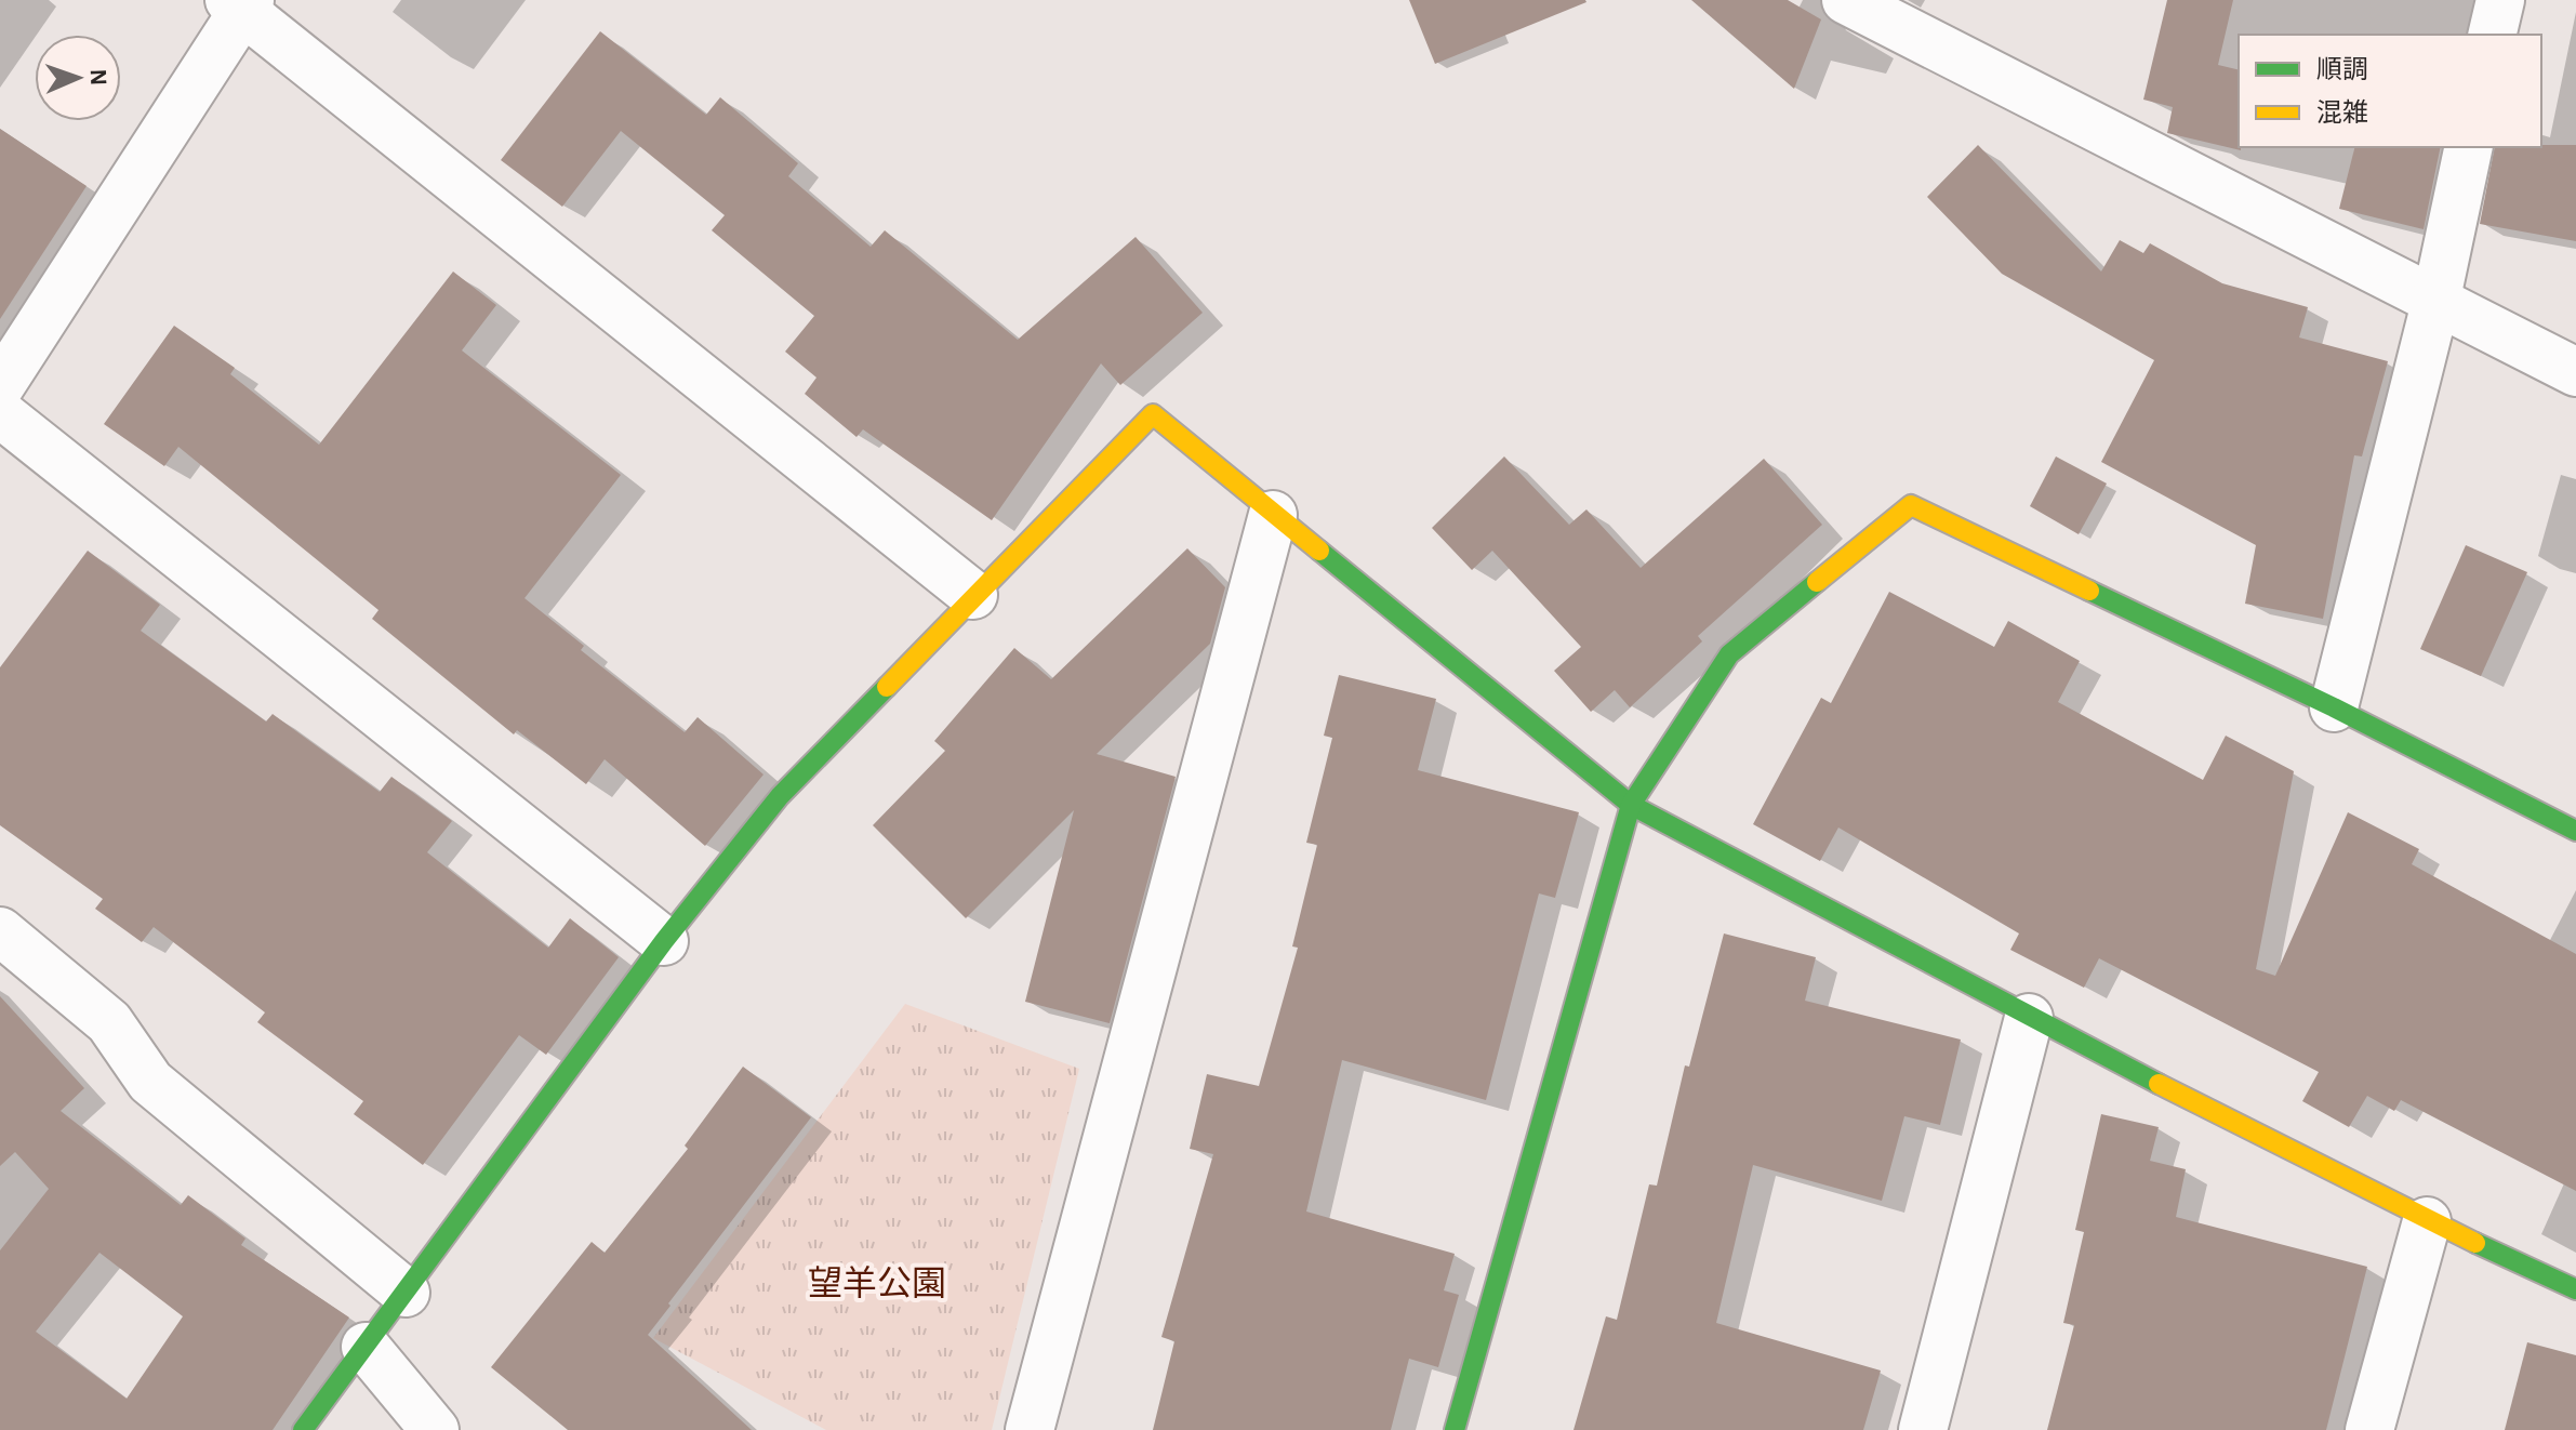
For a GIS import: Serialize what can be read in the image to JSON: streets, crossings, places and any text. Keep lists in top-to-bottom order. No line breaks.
{"parks":["望羊公園"],"legend":["順調","混雑"],"north":"right"}
